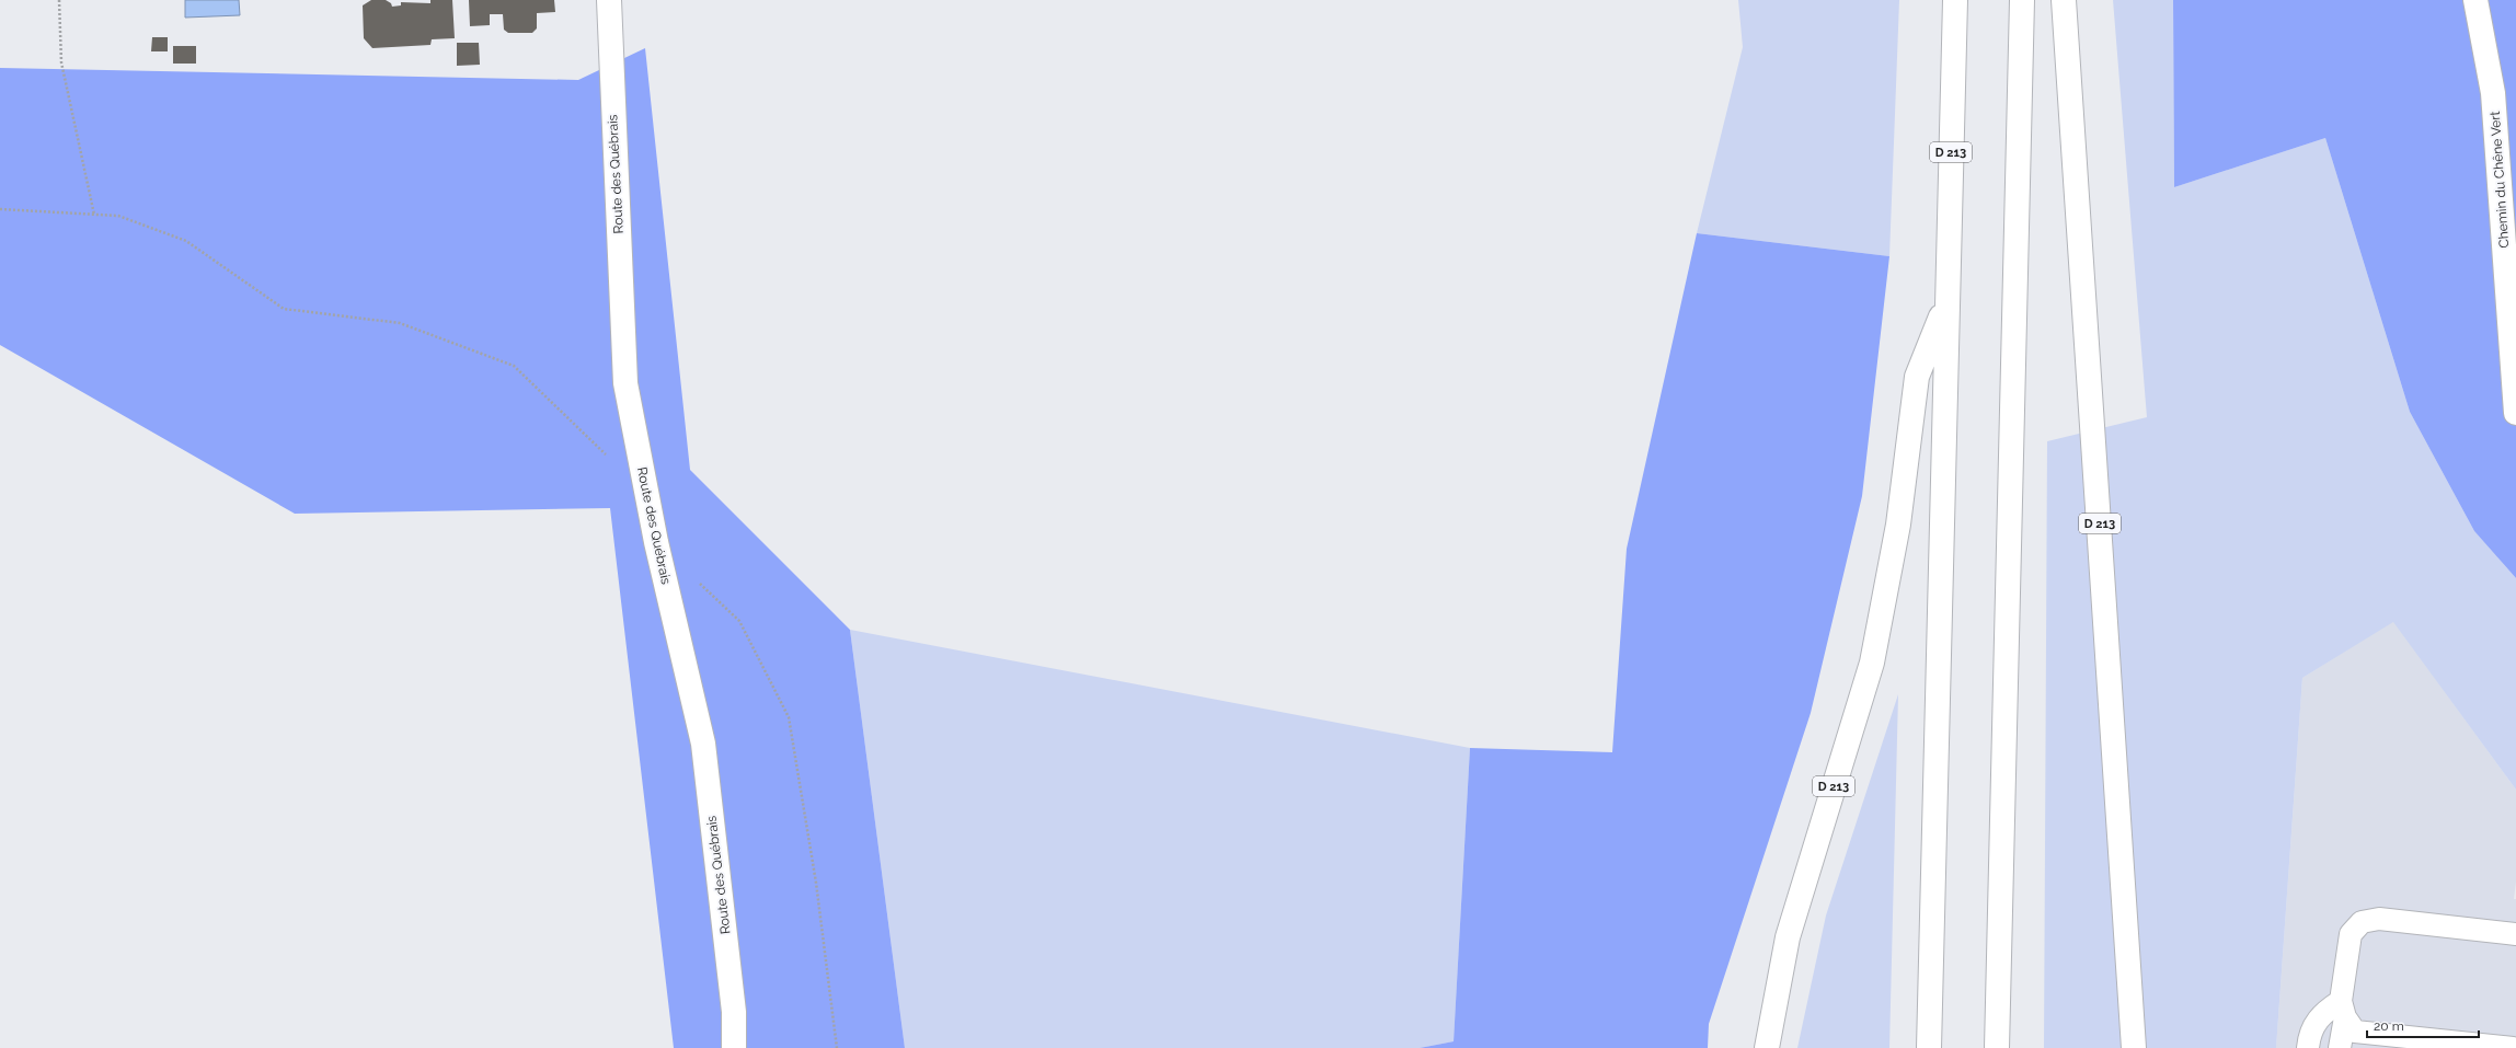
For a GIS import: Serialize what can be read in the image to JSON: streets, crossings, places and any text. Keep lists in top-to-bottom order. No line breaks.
{"streets":{"main road":["D 213","Route des Québrais","Chemin du Chêne Vert"]},"scale_bar":"20 m"}
